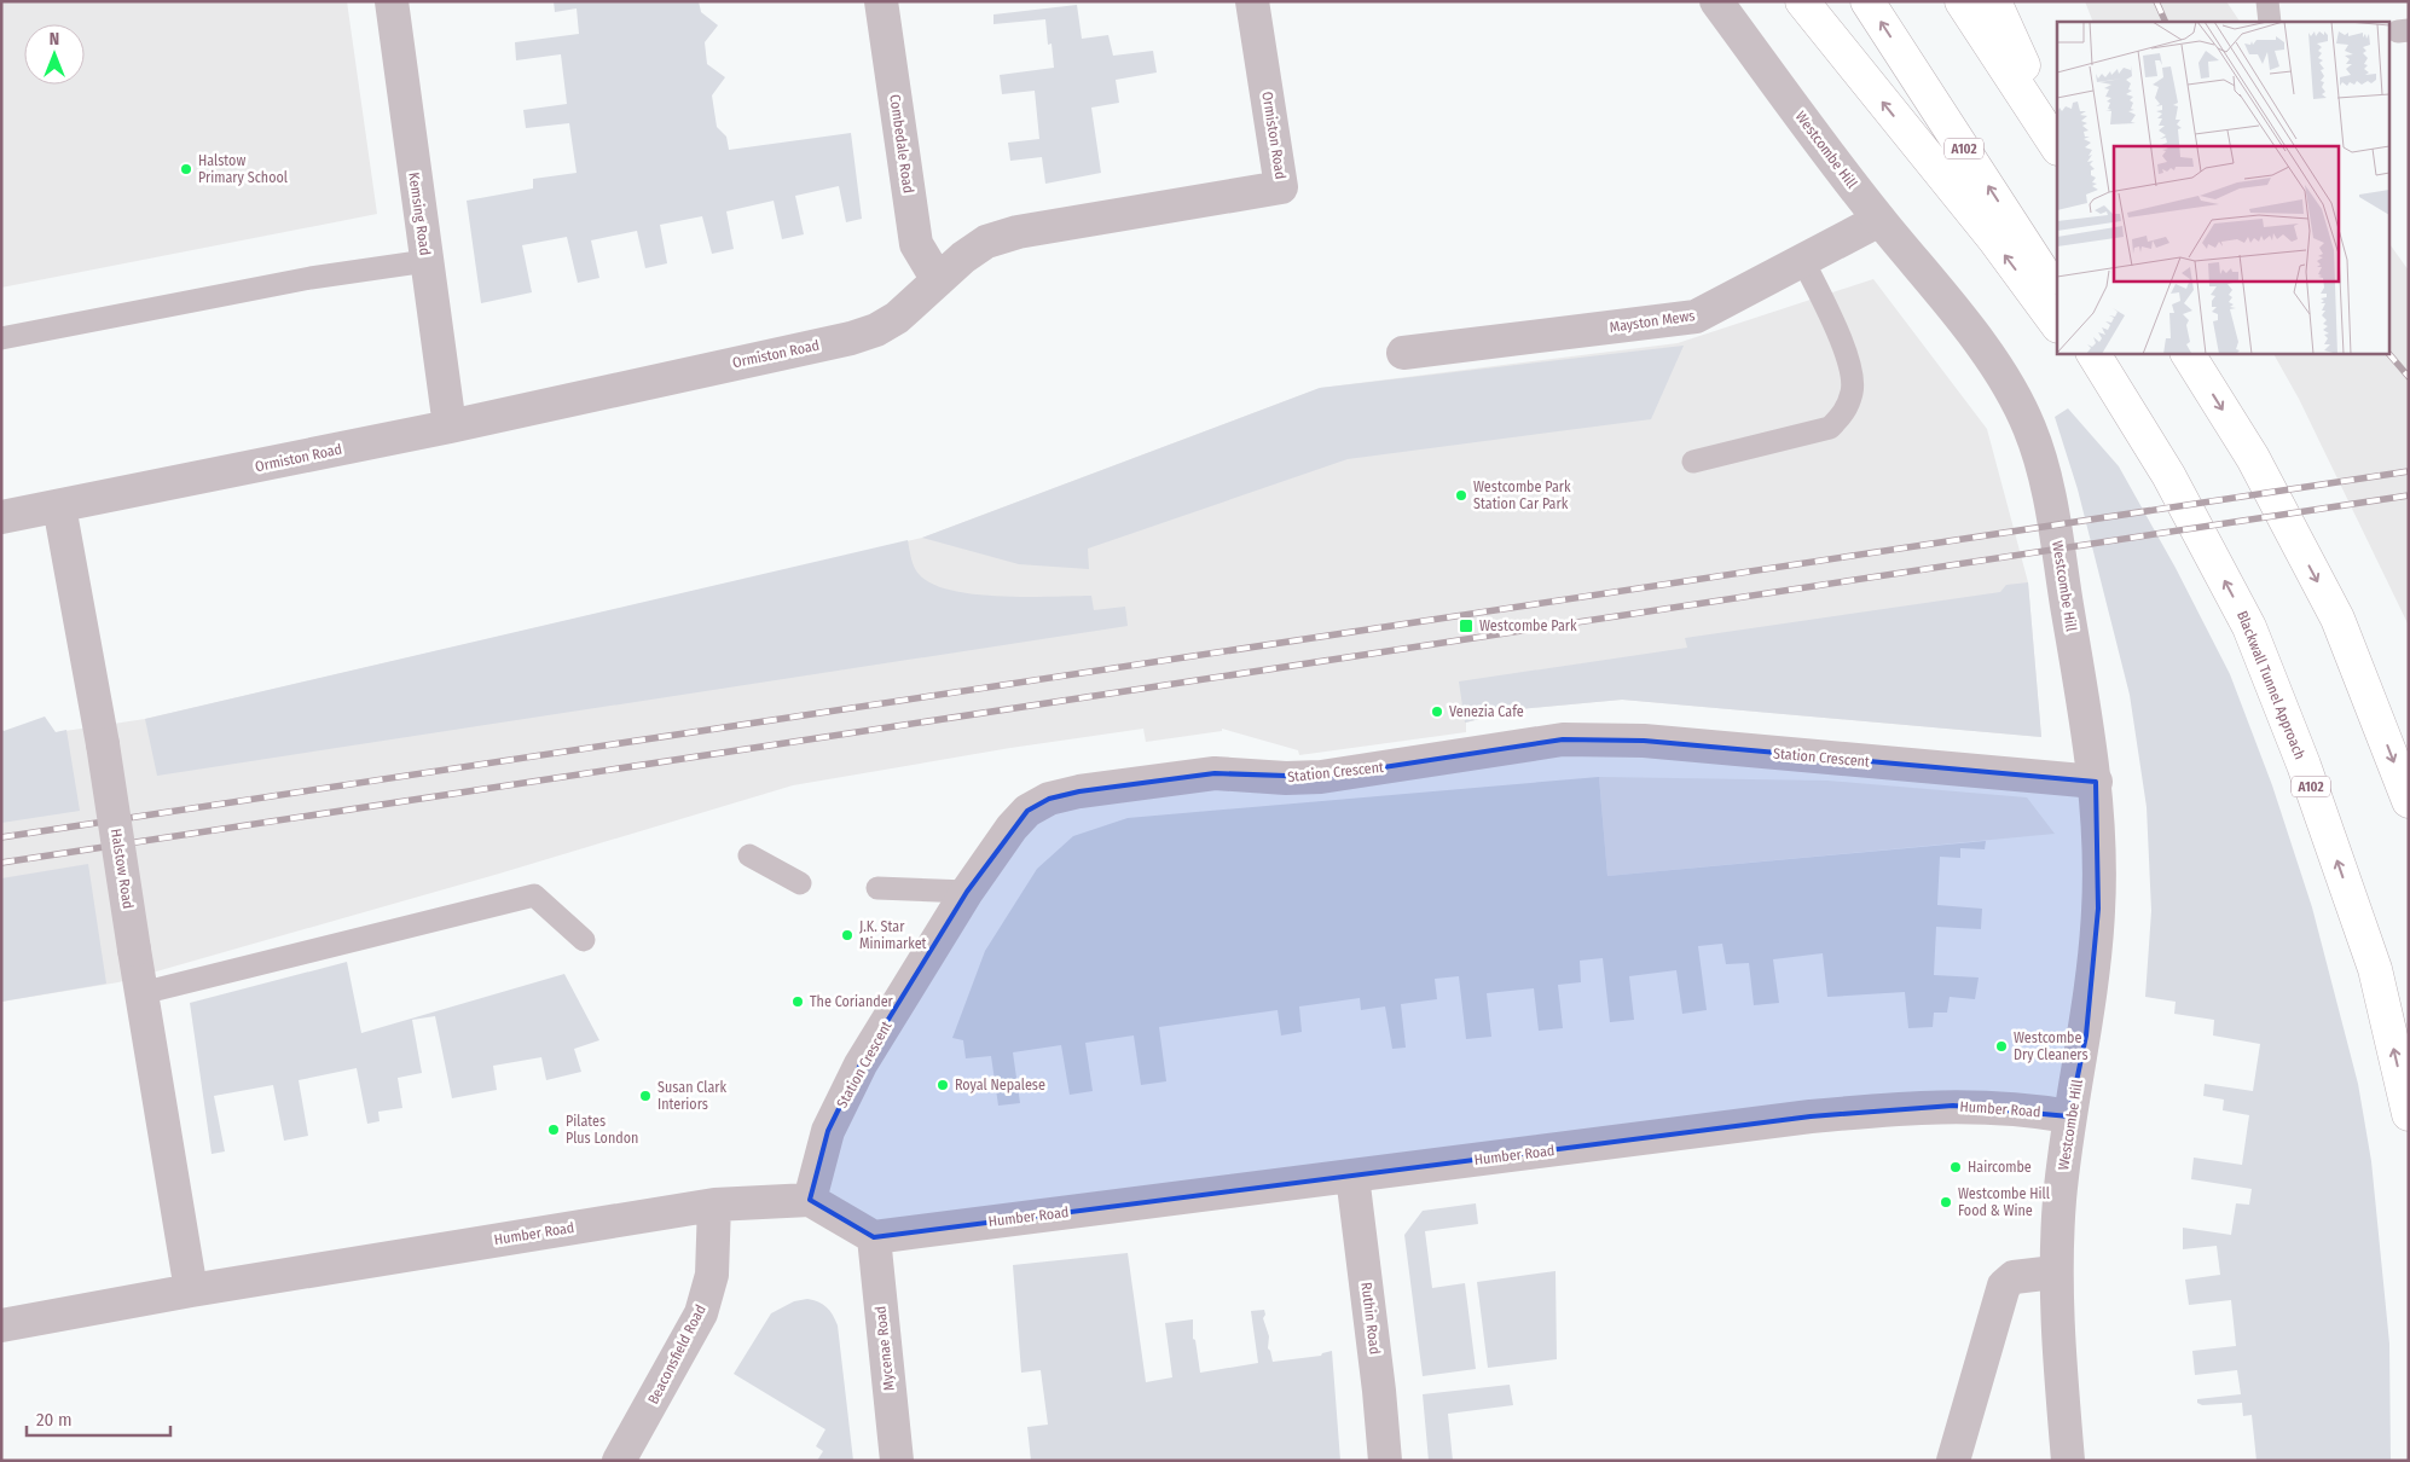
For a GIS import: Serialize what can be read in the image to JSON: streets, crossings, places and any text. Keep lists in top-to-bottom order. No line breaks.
{"streets":{"highway":["A102","Blackwall Tunnel Approach"],"street":["Ormiston Road","Combedale Road","Westcombe Hill","Kemsing Road","Mayston Mews","Station Crescent","Halstow Road","Humber Road","Ruthin Road","Mycenae Road","Beaconsfield Road"]},"crossings":[["Ormiston Road","Combedale Road"],["Ormiston Road","Kemsing Road"],["Ormiston Road","Halstow Road"],["Westcombe Hill","Mayston Mews"],["Westcombe Hill","Station Crescent"],["Westcombe Hill","Humber Road"],["Station Crescent","Humber Road"],["Halstow Road","Humber Road"],["Humber Road","Ruthin Road"],["Humber Road","Mycenae Road"],["Humber Road","Beaconsfield Road"]],"places":{"other":["Halstow Primary School","Westcombe Park Station Car Park","Venezia Cafe","J.K. Star Minimarket","The Coriander","Westcombe Dry Cleaners","Royal Nepalese","Susan Clark Interiors","Pilates Plus London","Haircombe","Westcombe Hill Food & Wine"],"transit":["Westcombe Park"]},"scale_bar":"20 m","north":"top"}
